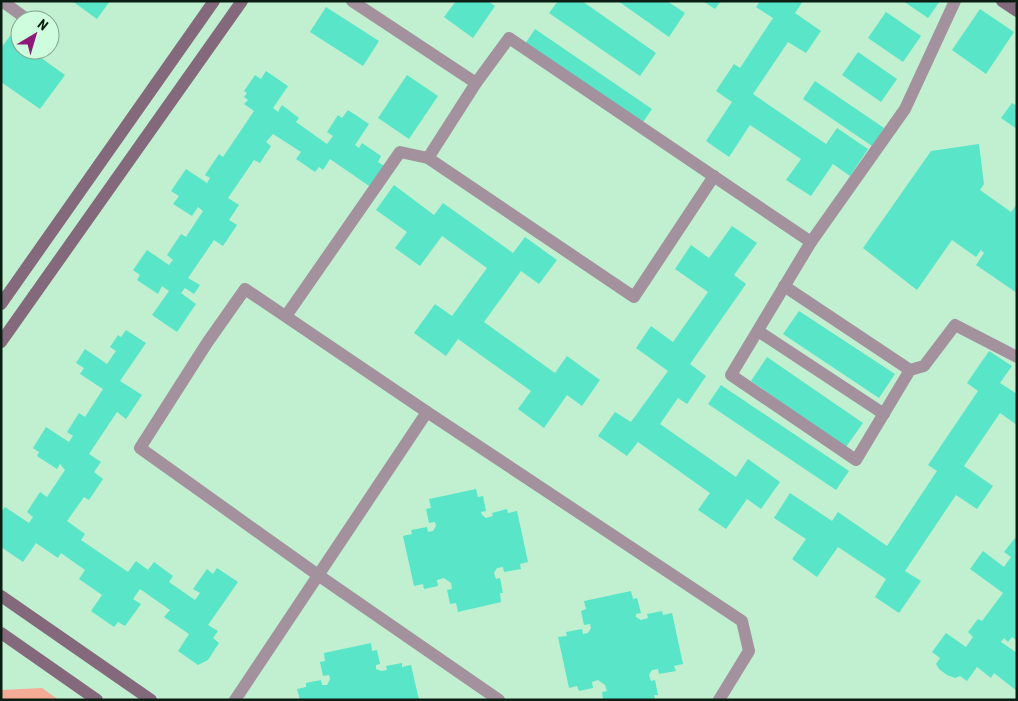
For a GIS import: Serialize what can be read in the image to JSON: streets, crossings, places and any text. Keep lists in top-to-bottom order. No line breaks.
{"north":"top right"}
